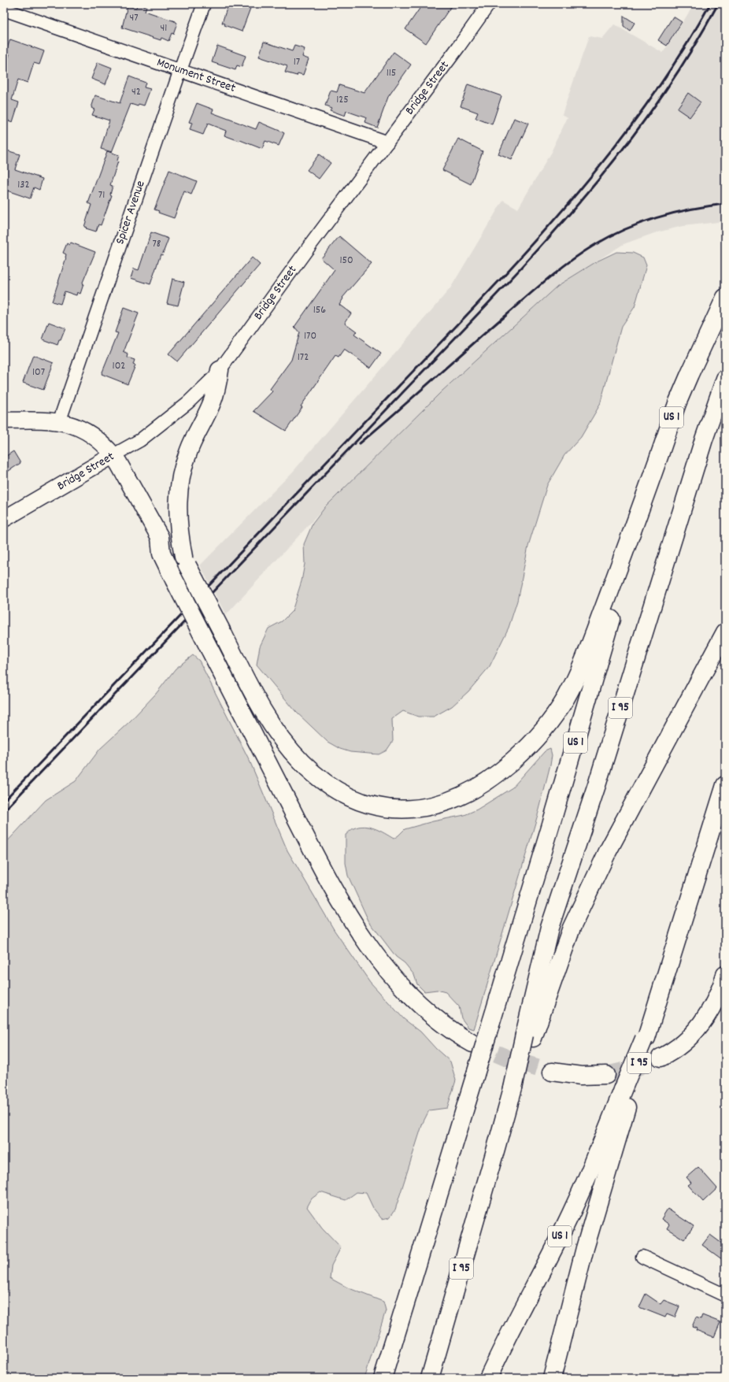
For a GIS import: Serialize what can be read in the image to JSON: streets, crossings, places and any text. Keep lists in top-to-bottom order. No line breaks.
{"streets":{"highway":["US 1","I 95"],"main road":["Bridge Street"],"street":["Monument Street","Spicer Avenue"]},"crossings":[["Monument Street","Bridge Street"],["Monument Street","Spicer Avenue"],["US 1","I 95"]],"house_numbers":["47","41","17","115","42","125","132","71","78","150","156","170","172","102","107"]}
